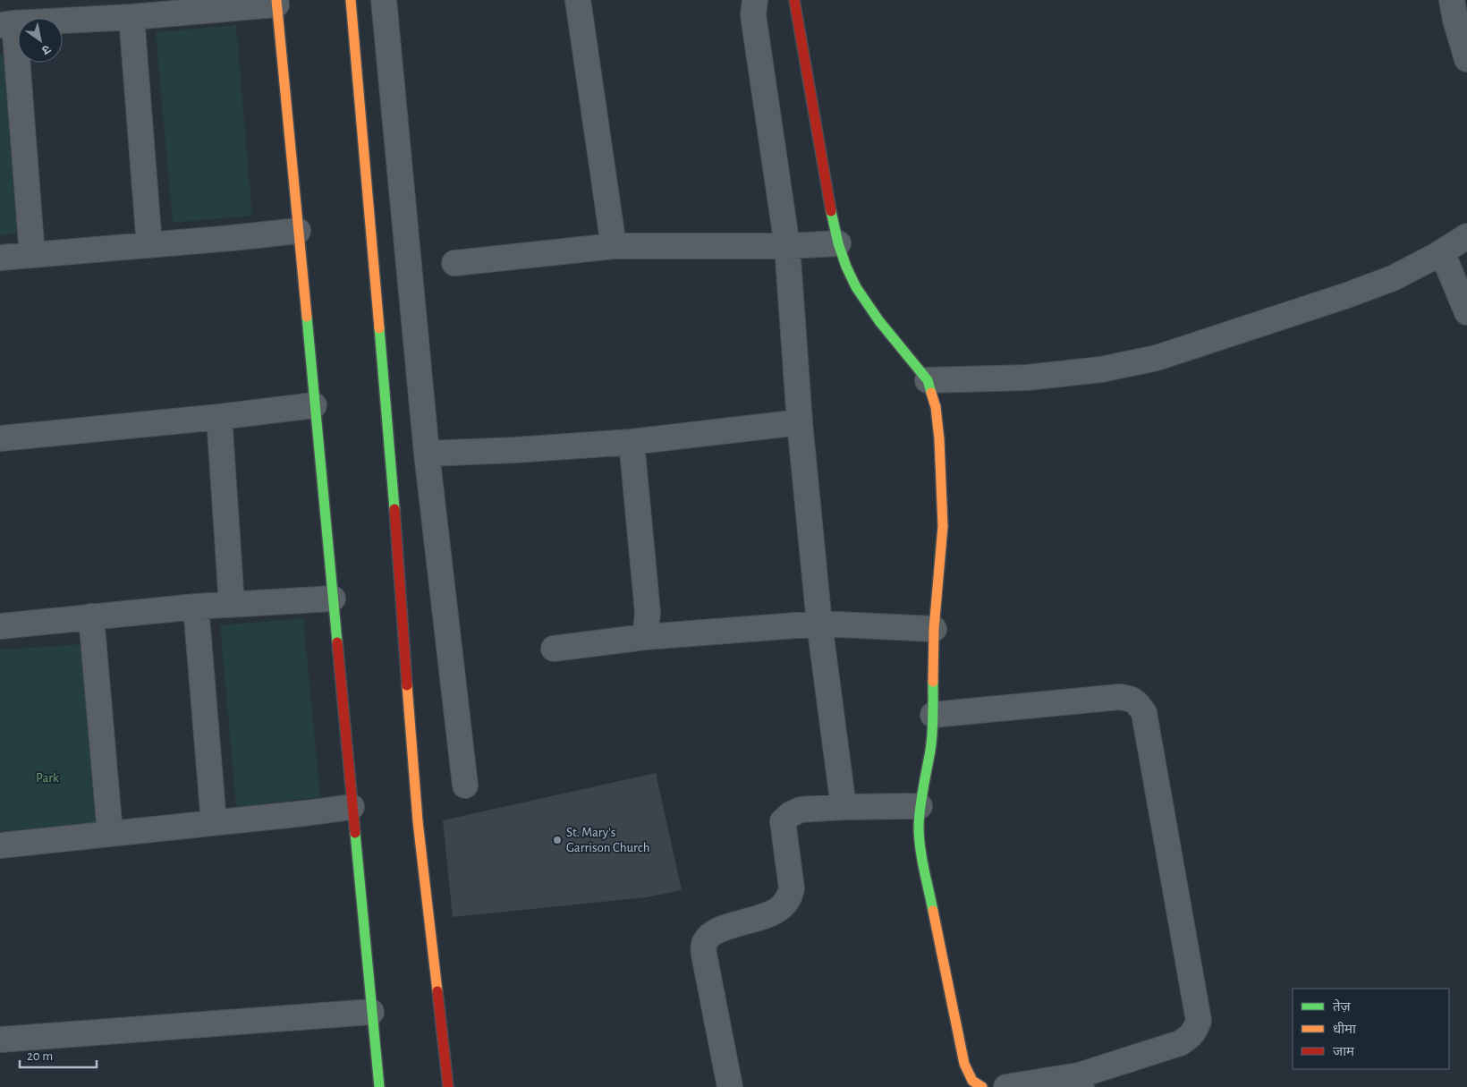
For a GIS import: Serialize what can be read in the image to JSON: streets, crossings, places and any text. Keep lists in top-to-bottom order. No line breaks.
{"parks":["Park"],"places":["St. Mary's Garrison Church"],"legend":["तेज़","धीमा","जाम"],"scale_bar":"20 m","north":"bottom right"}
